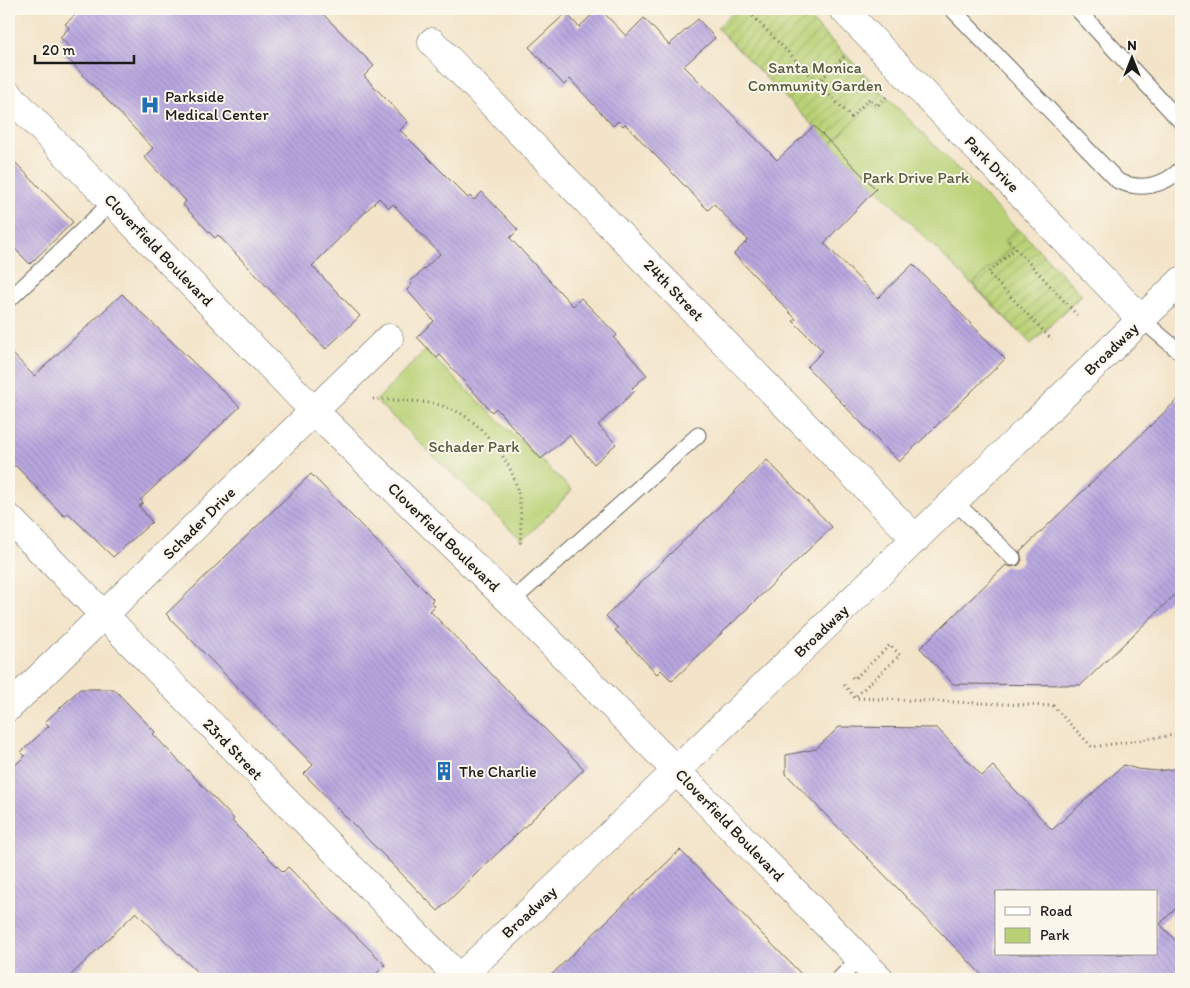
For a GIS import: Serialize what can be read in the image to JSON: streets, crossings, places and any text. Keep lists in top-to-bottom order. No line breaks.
{"streets":{"street":["Park Drive","Cloverfield Boulevard","24th Street","Broadway","Schader Drive","23rd Street"]},"crossings":[["Park Drive","Broadway"],["Cloverfield Boulevard","Broadway"],["Cloverfield Boulevard","Schader Drive"],["24th Street","Broadway"],["Broadway","23rd Street"],["Schader Drive","23rd Street"]],"parks":["Santa Monica Community Garden","Park Drive Park","Schader Park"],"places":{"hospital":["Parkside Medical Center"],"building":["The Charlie"]},"legend":["Road","Park"],"scale_bar":"20 m","north":"top"}
